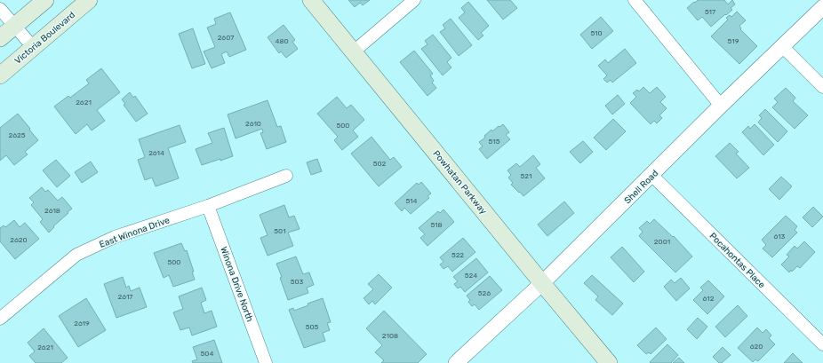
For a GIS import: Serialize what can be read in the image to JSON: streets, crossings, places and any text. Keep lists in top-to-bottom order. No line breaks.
{"streets":{"main road":["Victoria Boulevard","Powhatan Parkway"],"street":["Shell Road","East Winona Drive","Pocahontas Place","Winona Drive North"]},"crossings":[["Powhatan Parkway","Shell Road"],["Shell Road","Pocahontas Place"],["East Winona Drive","Winona Drive North"]],"house_numbers":["517","510","2607","480","519","2621","2610","500","2625","515","2614","502","521","514","2618","518","501","613","2620","2001","522","500","524","503","526","2617","612","2619","505","2108","620","2621","504"]}
